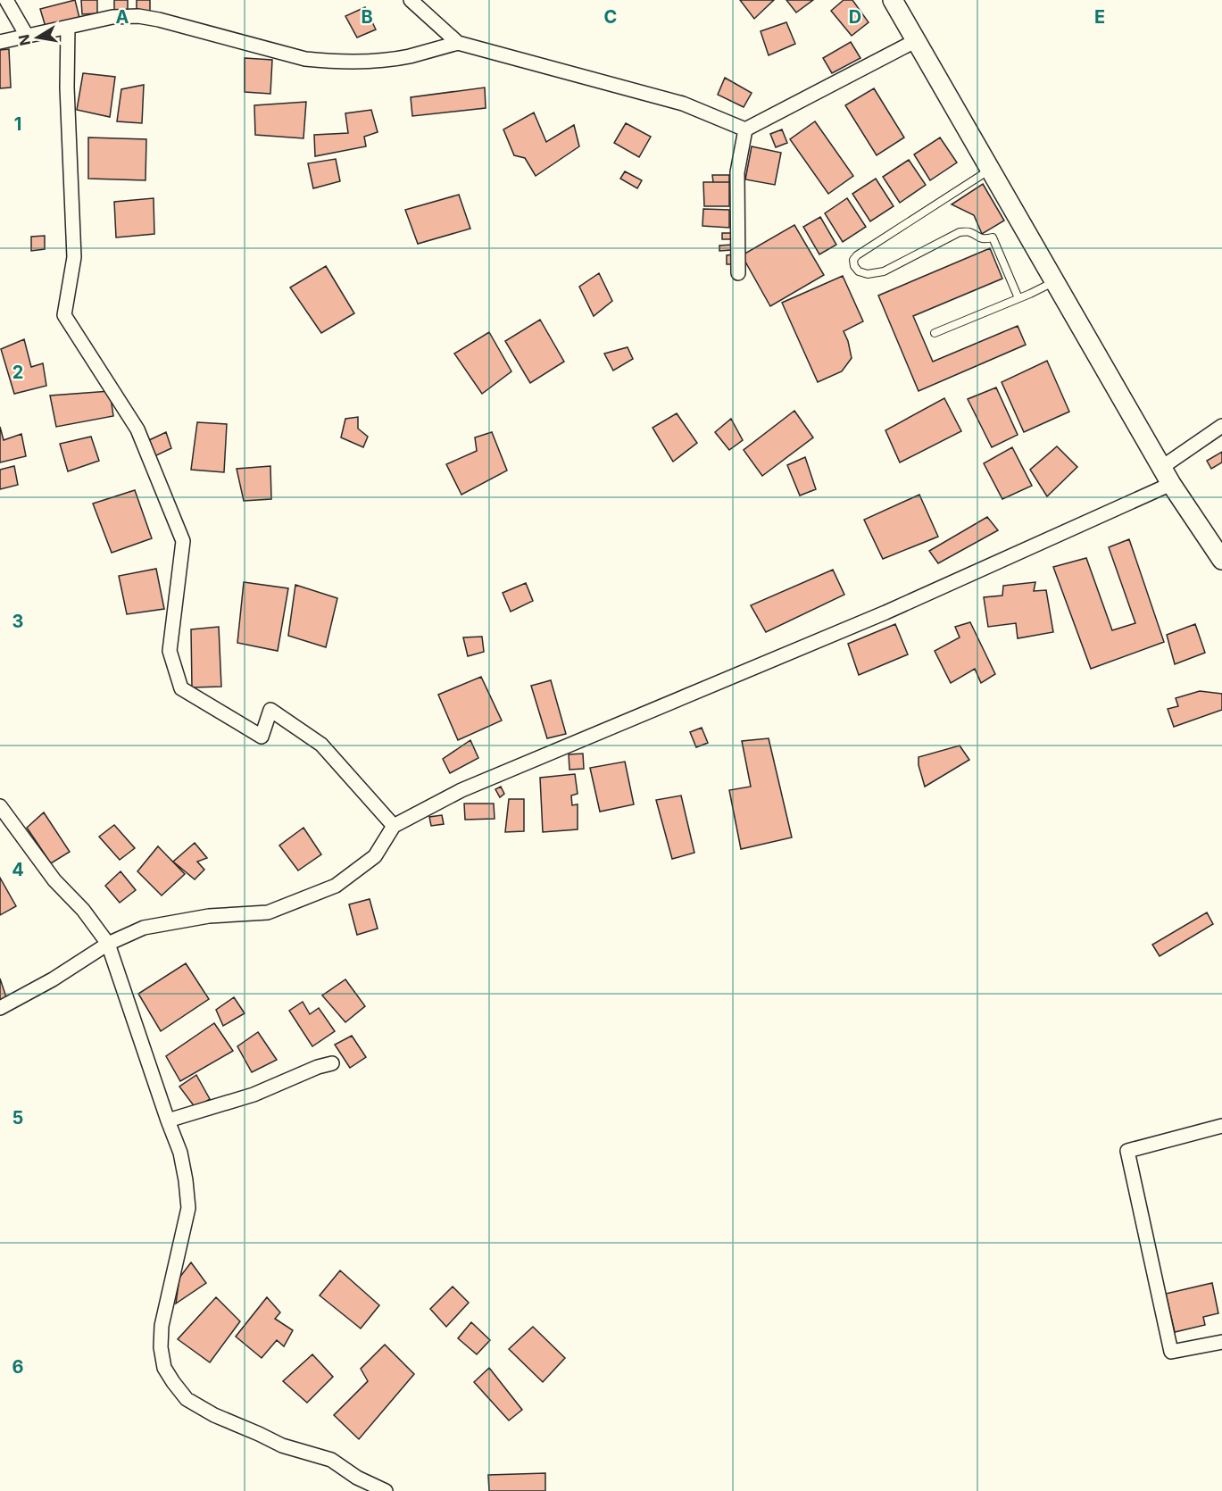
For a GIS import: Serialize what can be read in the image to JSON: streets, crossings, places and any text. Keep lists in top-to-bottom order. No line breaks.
{"north":"left","grid":{"columns":["A","B","C","D","E"],"rows":["1","2","3","4","5","6"]}}
